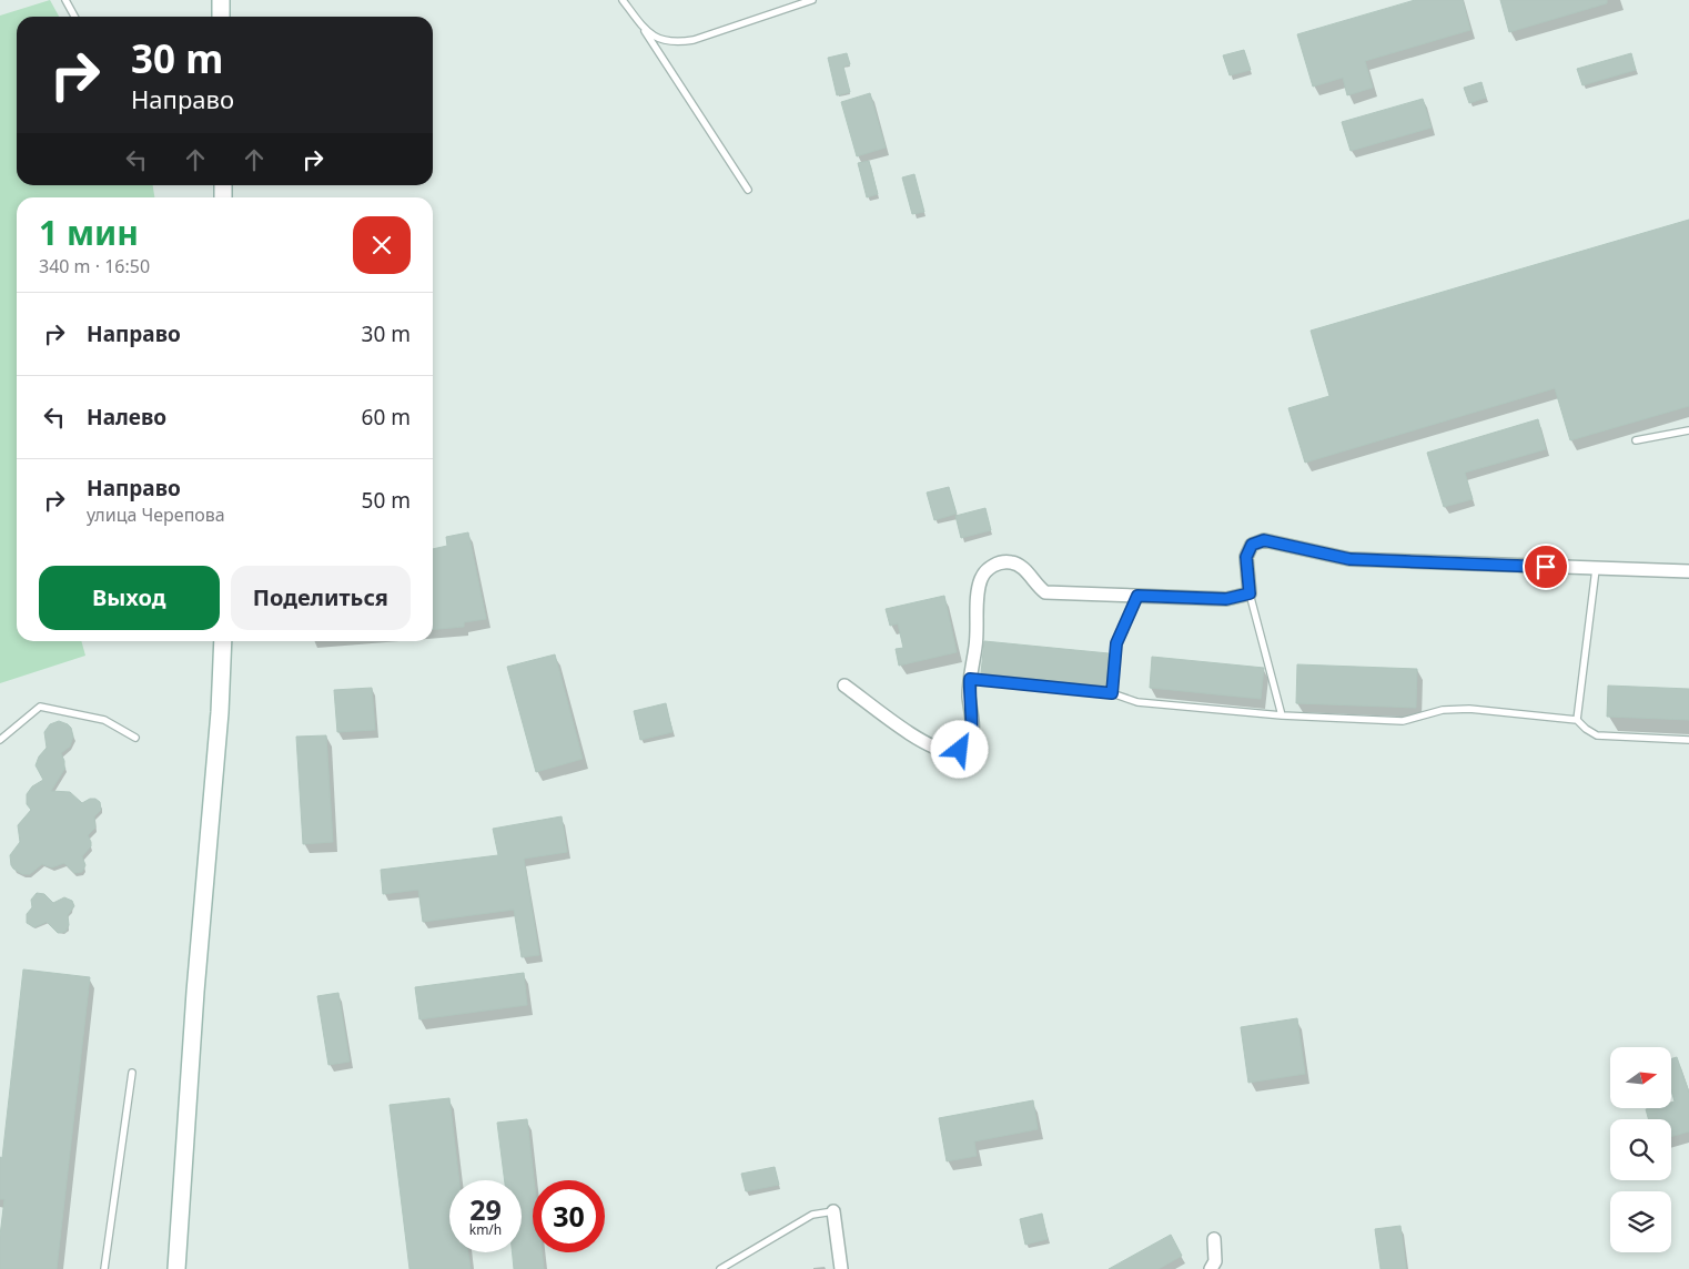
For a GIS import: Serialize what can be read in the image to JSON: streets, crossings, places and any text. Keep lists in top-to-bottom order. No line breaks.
{"north":"right","page":{"turn":["30 m","Направо"],"heading":["1 мин","340 m · 16:50"],"list":[{"name":"Направо","value":"30 m"},{"name":"Налево","value":"60 m"},{"name":"Направо","note":"улица Черепова","value":"50 m"}],"buttons":["Выход","Поделиться"],"speed":"29 km/h","limit":"30"}}
